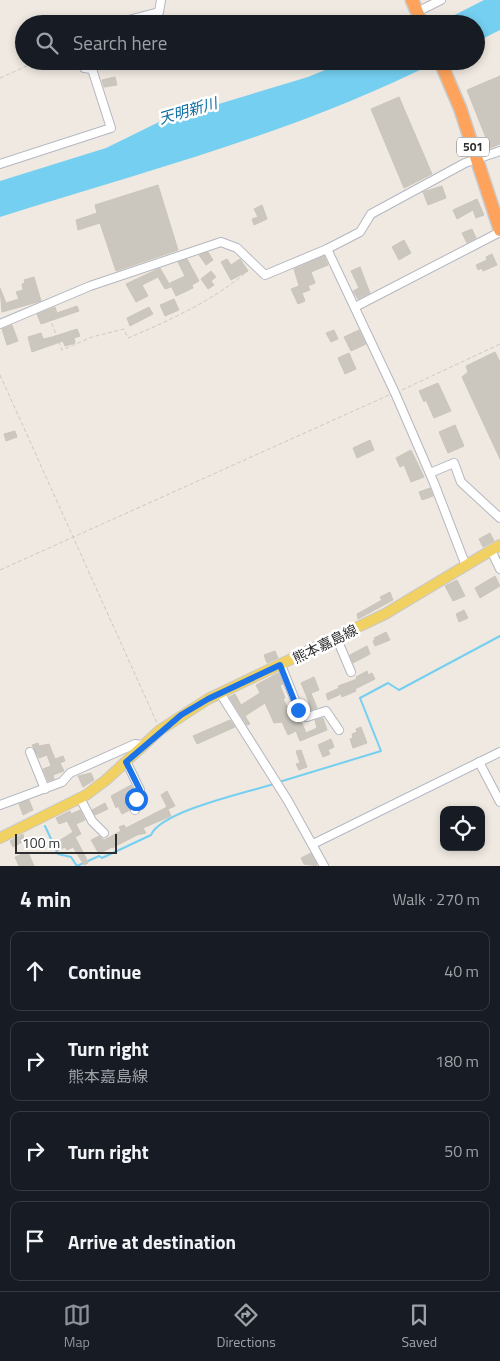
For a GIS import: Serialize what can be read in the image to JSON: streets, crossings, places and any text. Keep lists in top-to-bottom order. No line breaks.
{"streets":{"highway":["501"],"main road":["熊本嘉島線"]},"water":["天明新川"],"scale_bar":"100 m","page":{"search":"Search here","scale":"100 m","heading":["4 min","Walk · 270 m"],"list":[["Continue","40 m"],["Turn right","熊本嘉島線","180 m"],["Turn right","50 m"],"Arrive at destination"],"nav":["Map","Directions","Saved"]}}
